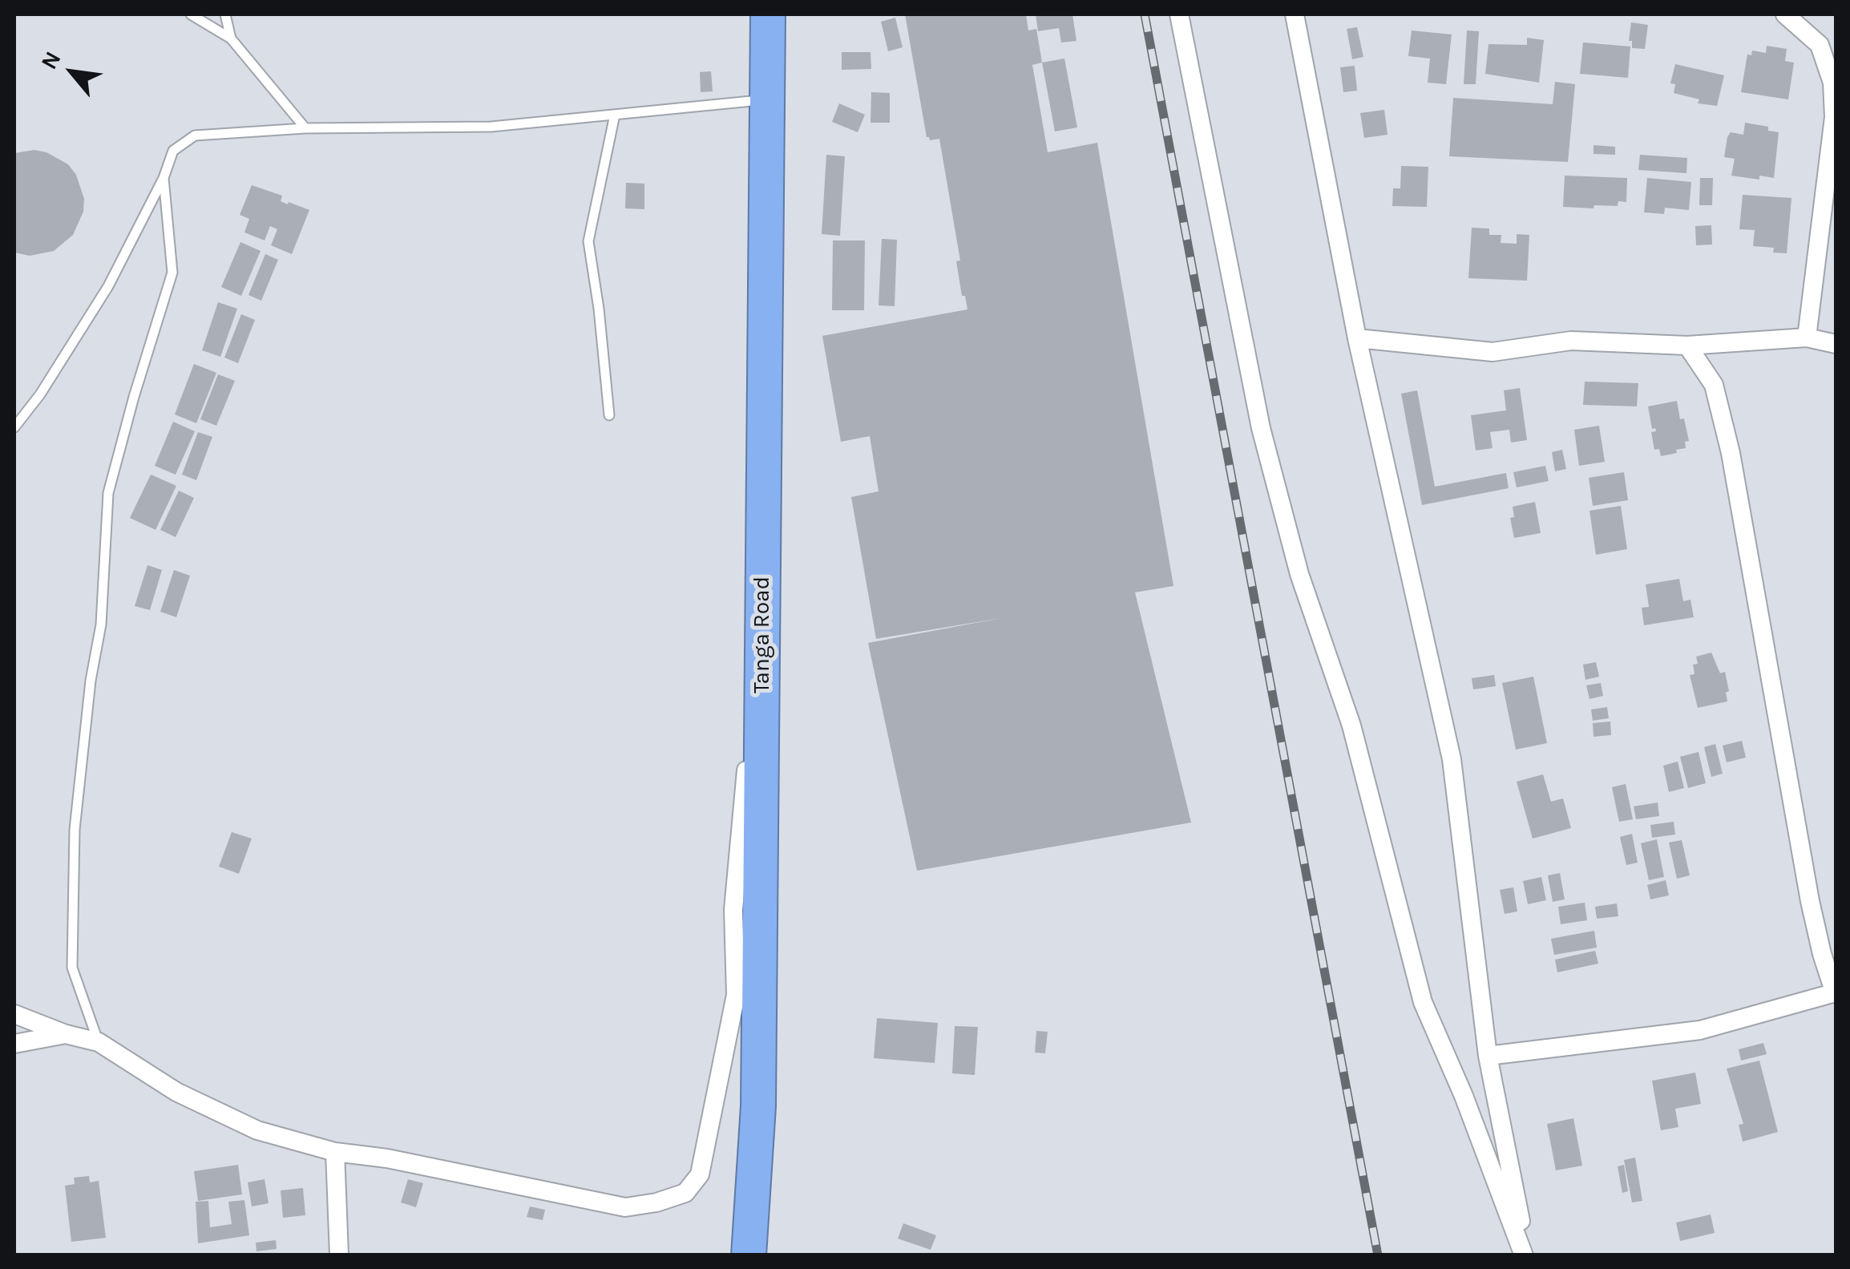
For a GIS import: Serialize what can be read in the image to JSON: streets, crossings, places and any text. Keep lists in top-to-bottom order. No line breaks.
{"streets":{"highway":["Tanga Road"]},"north":"top left"}
